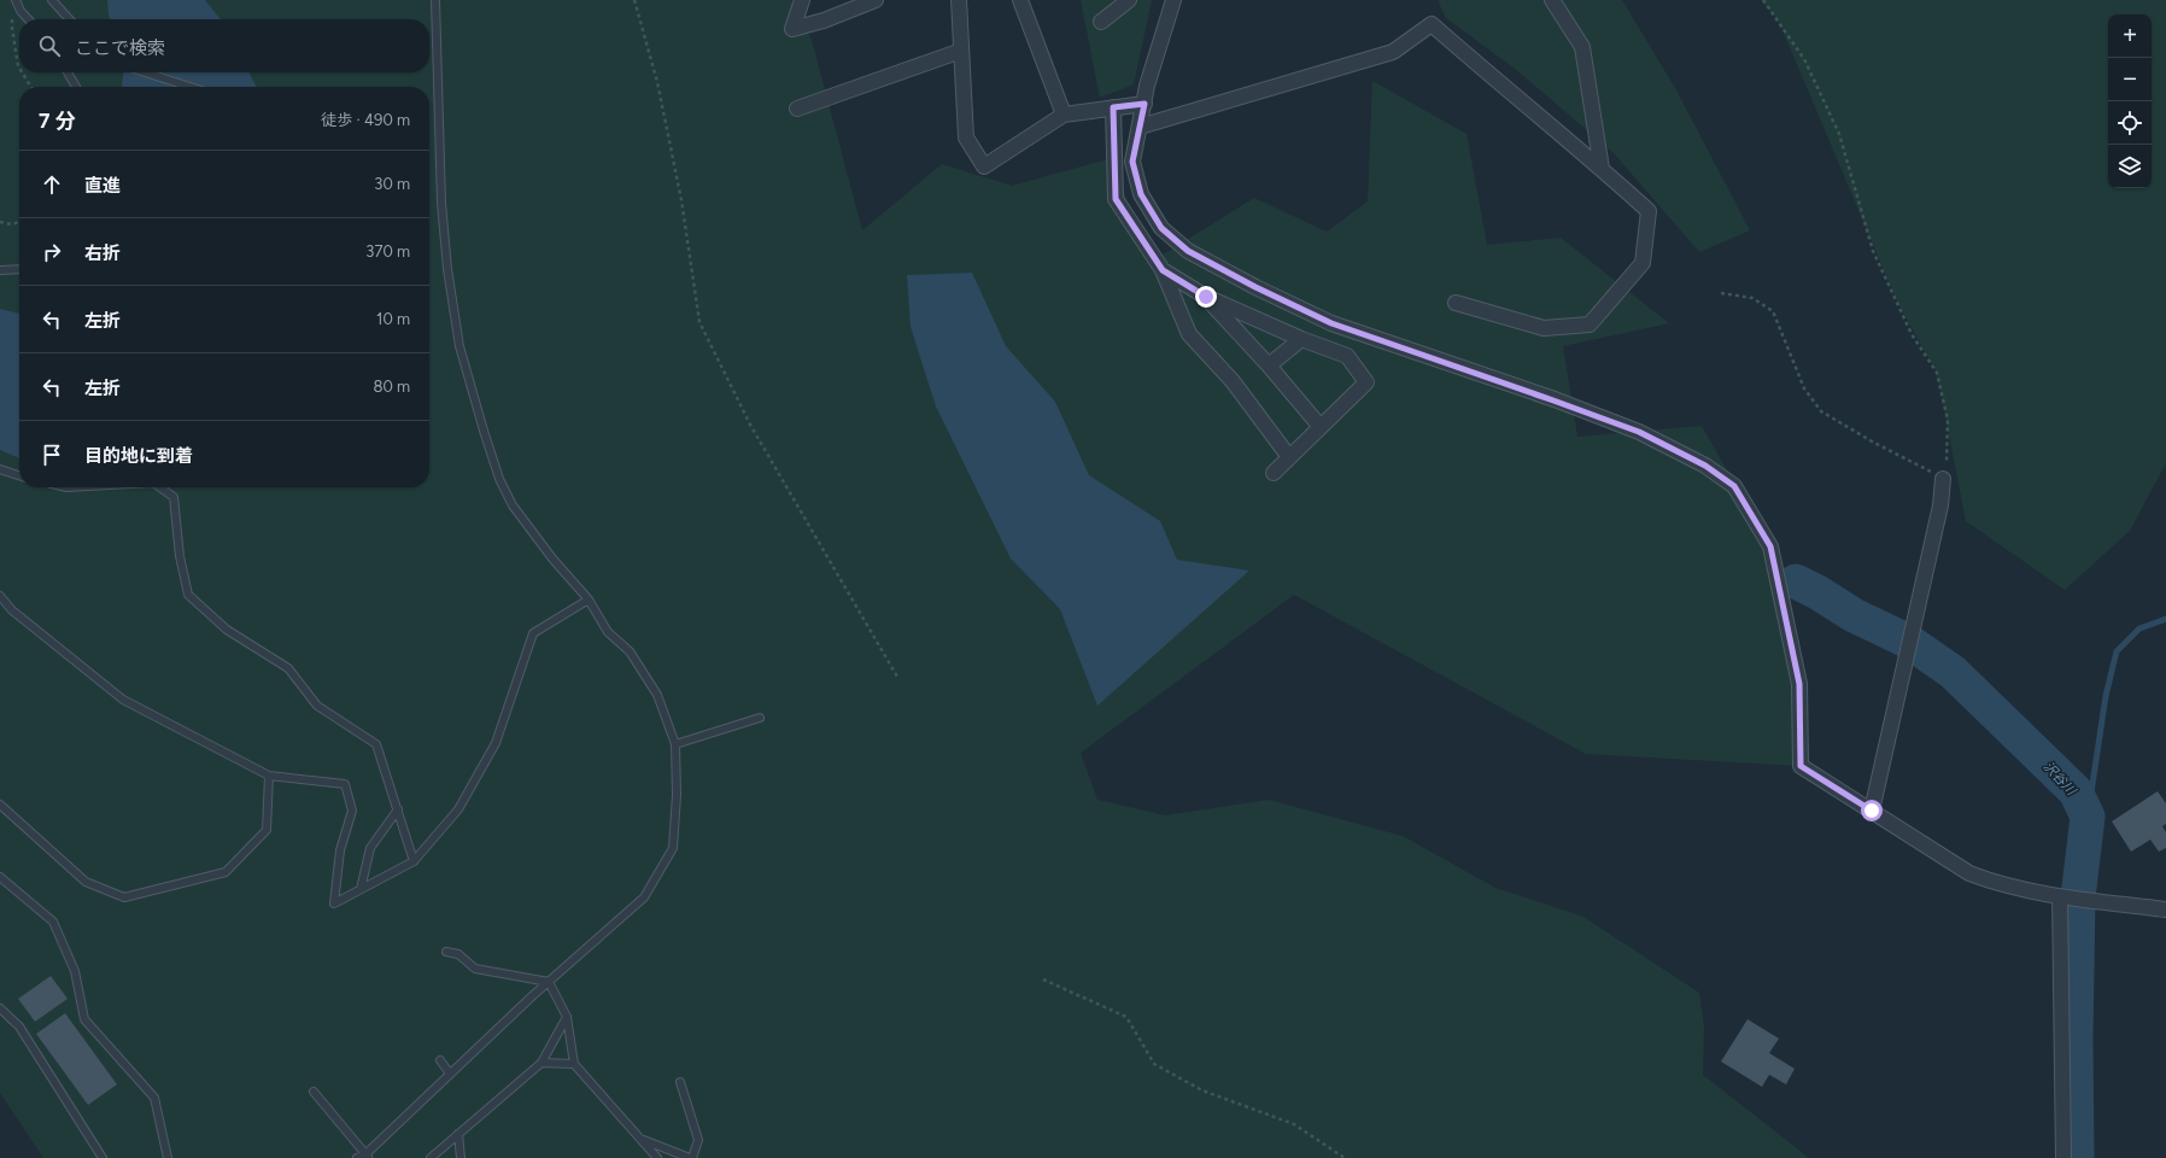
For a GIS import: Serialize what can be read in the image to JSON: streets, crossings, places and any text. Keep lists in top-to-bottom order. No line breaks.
{"water":["沢谷川"],"page":{"map_buttons":["+","−"],"search":"ここで検索","heading":["7 分","徒歩 · 490 m"],"list":[["直進","30 m"],["右折","370 m"],["左折","10 m"],["左折","80 m"],"目的地に到着"]}}
